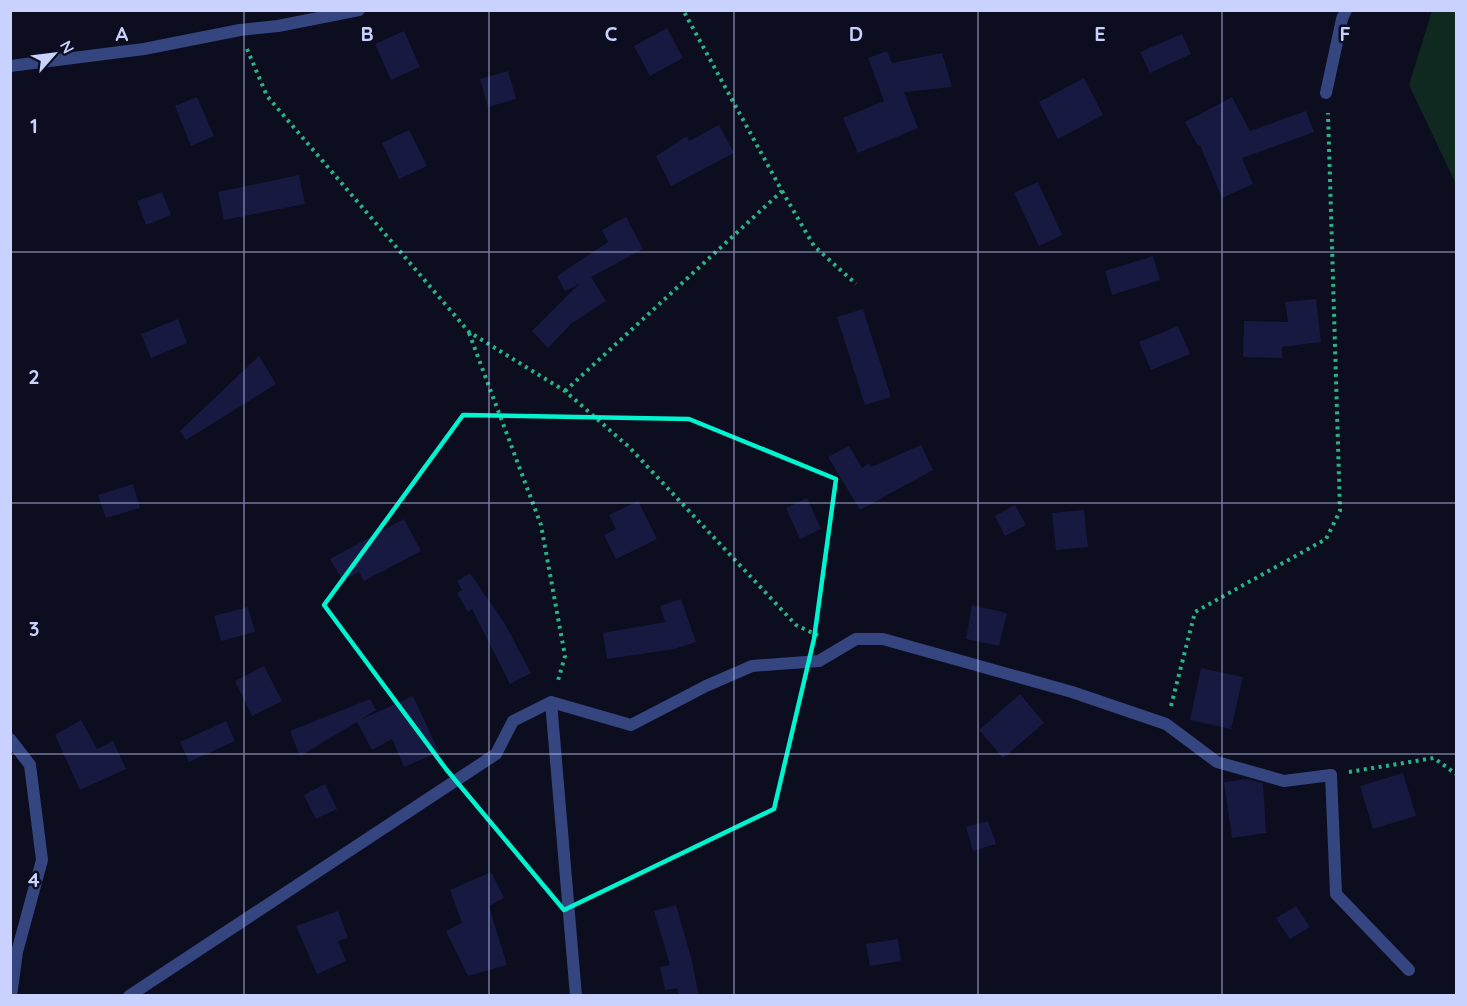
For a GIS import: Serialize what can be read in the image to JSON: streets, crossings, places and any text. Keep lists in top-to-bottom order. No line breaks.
{"north":"top right","grid":{"columns":["A","B","C","D","E","F"],"rows":["1","2","3","4"]}}
